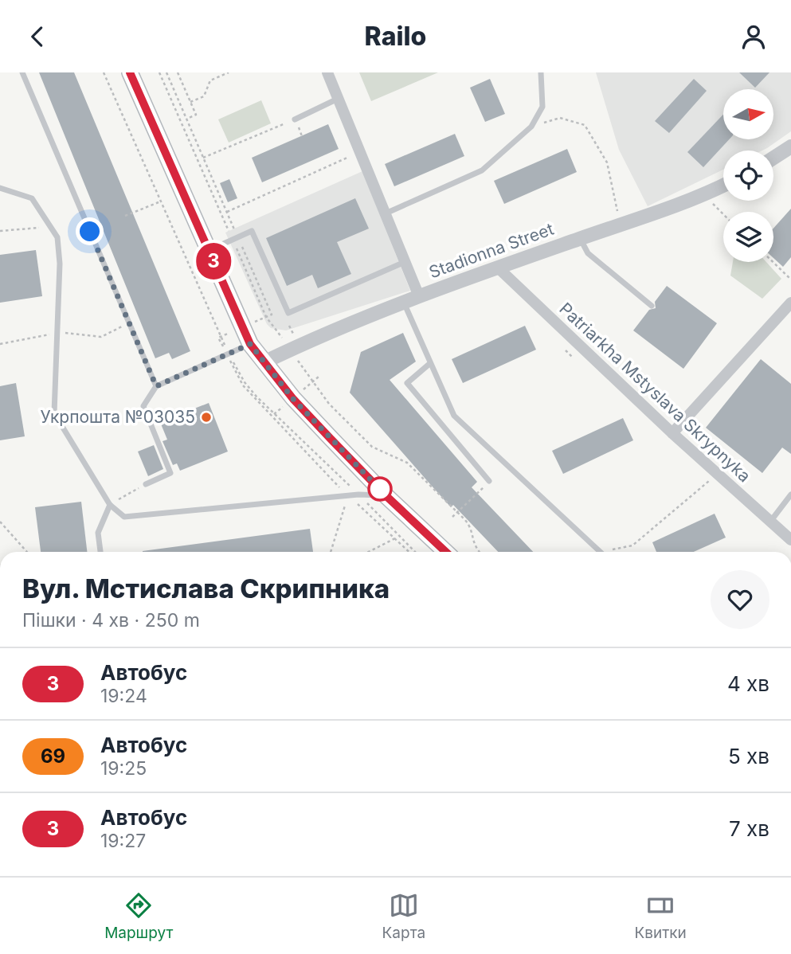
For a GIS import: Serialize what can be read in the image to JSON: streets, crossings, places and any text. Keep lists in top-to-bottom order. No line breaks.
{"streets":{"street":["Stadionna Street","Patriarkha Mstyslava Skrypnyka"]},"crossings":[["Stadionna Street","Patriarkha Mstyslava Skrypnyka"]],"places":["Укрпошта №03035"],"lines":["bus line 3"],"north":"right","page":{"header":"Railo","on_map":"3","heading":["Вул. Мстислава Скрипника","Пішки · 4 хв · 250 m"],"list":[{"mark":"3","name":"Автобус","note":"19:24","value":"4 хв"},{"mark":"69","name":"Автобус","note":"19:25","value":"5 хв"},{"mark":"3","name":"Автобус","note":"19:27","value":"7 хв"}],"tabs":["Маршрут","Карта","Квитки"]}}
